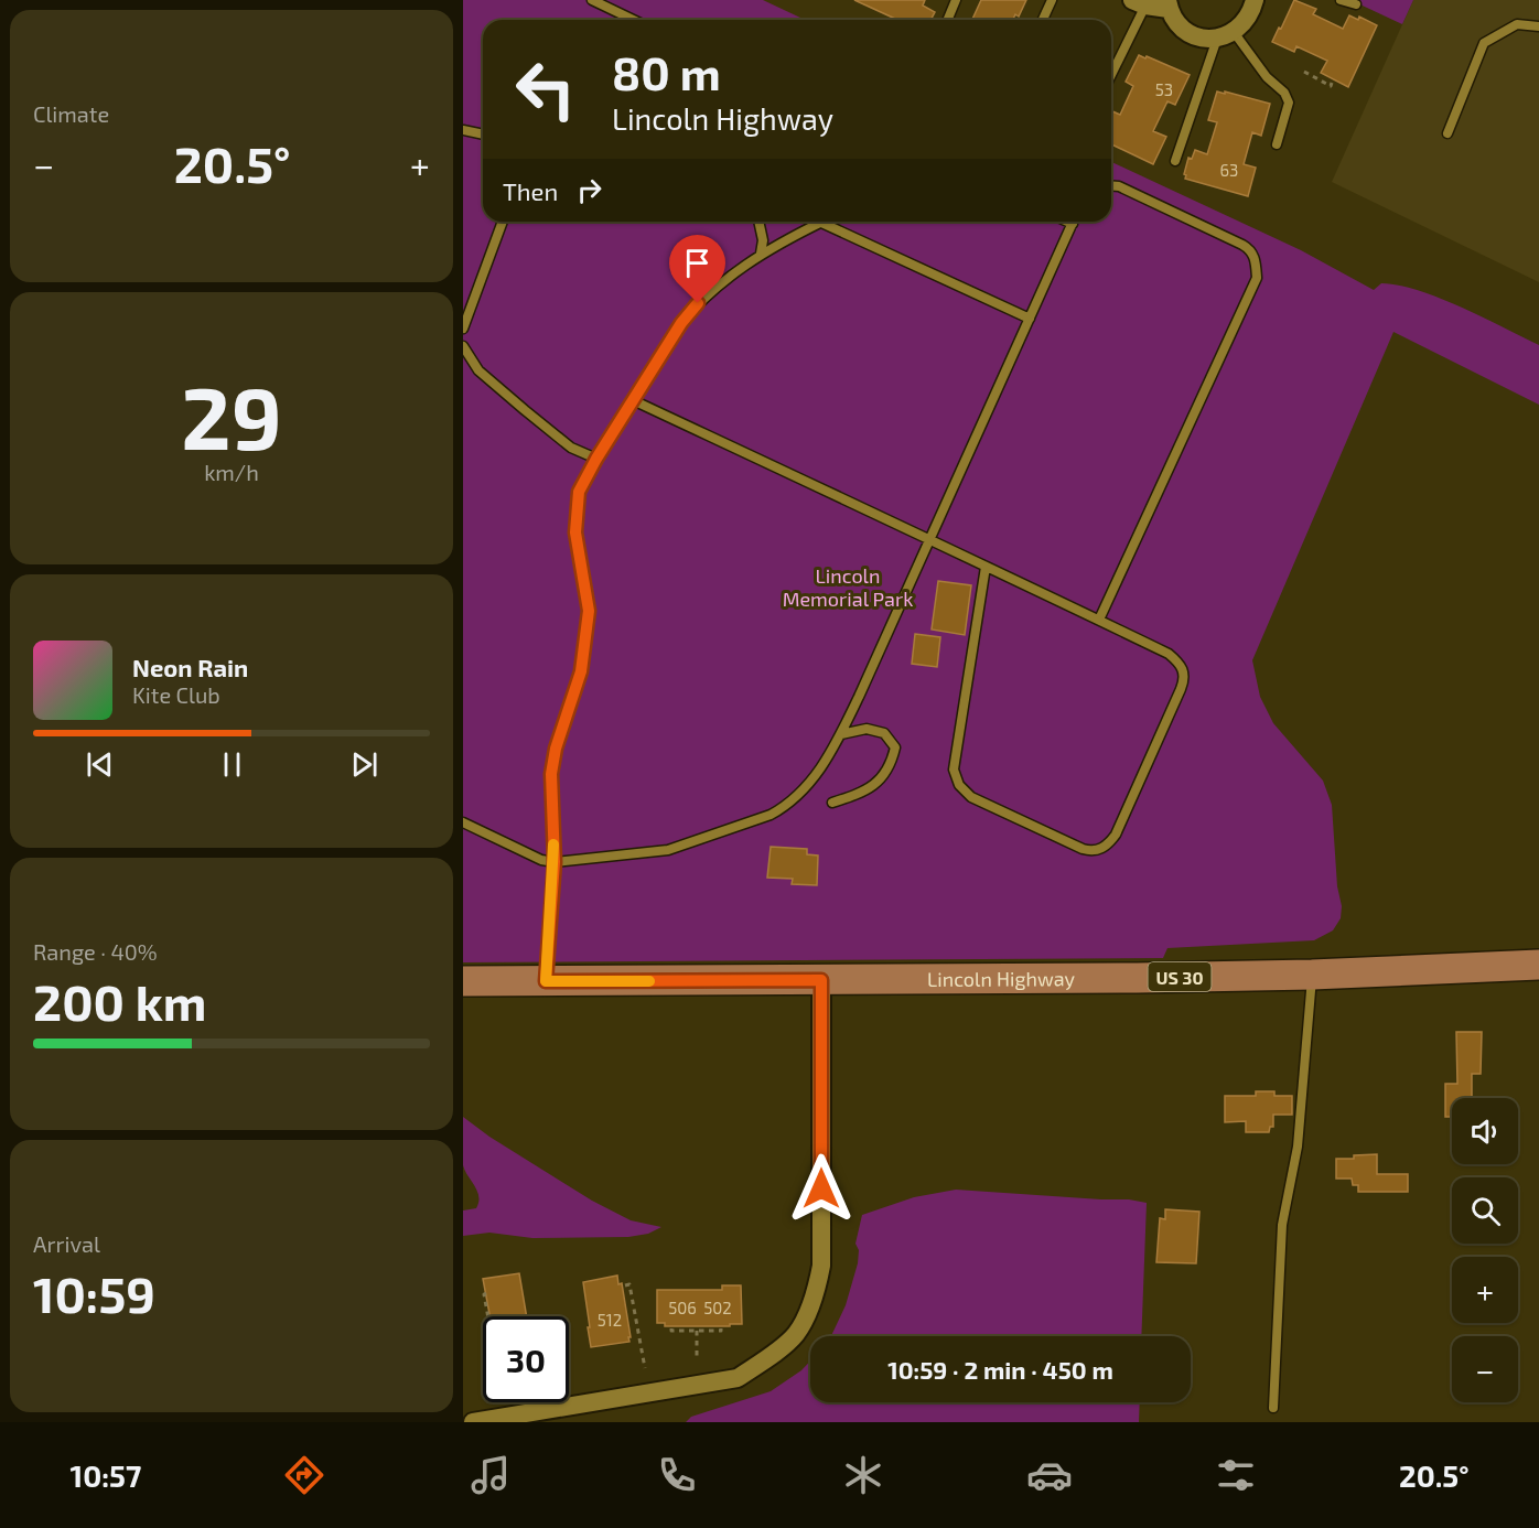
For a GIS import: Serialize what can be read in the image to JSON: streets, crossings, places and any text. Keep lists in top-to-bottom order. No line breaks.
{"streets":{"main road":["US 30","Lincoln Highway"]},"parks":["Lincoln Memorial Park"],"house_numbers":["53","63","506","502","512"],"page":{"tile":["Climate",["29","km/h"],["Range · 40%","200 km"],["Arrival","10:59"]],"turn":["80 m","Lincoln Highway"],"heat":["−","20.5°","+"],"then":"Then","song":["Neon Rain","Kite Club"],"map_buttons":["+","−"],"limit":"30","trip":"10:59 · 2 min · 450 m","tabs":["10:57","20.5°"]}}
